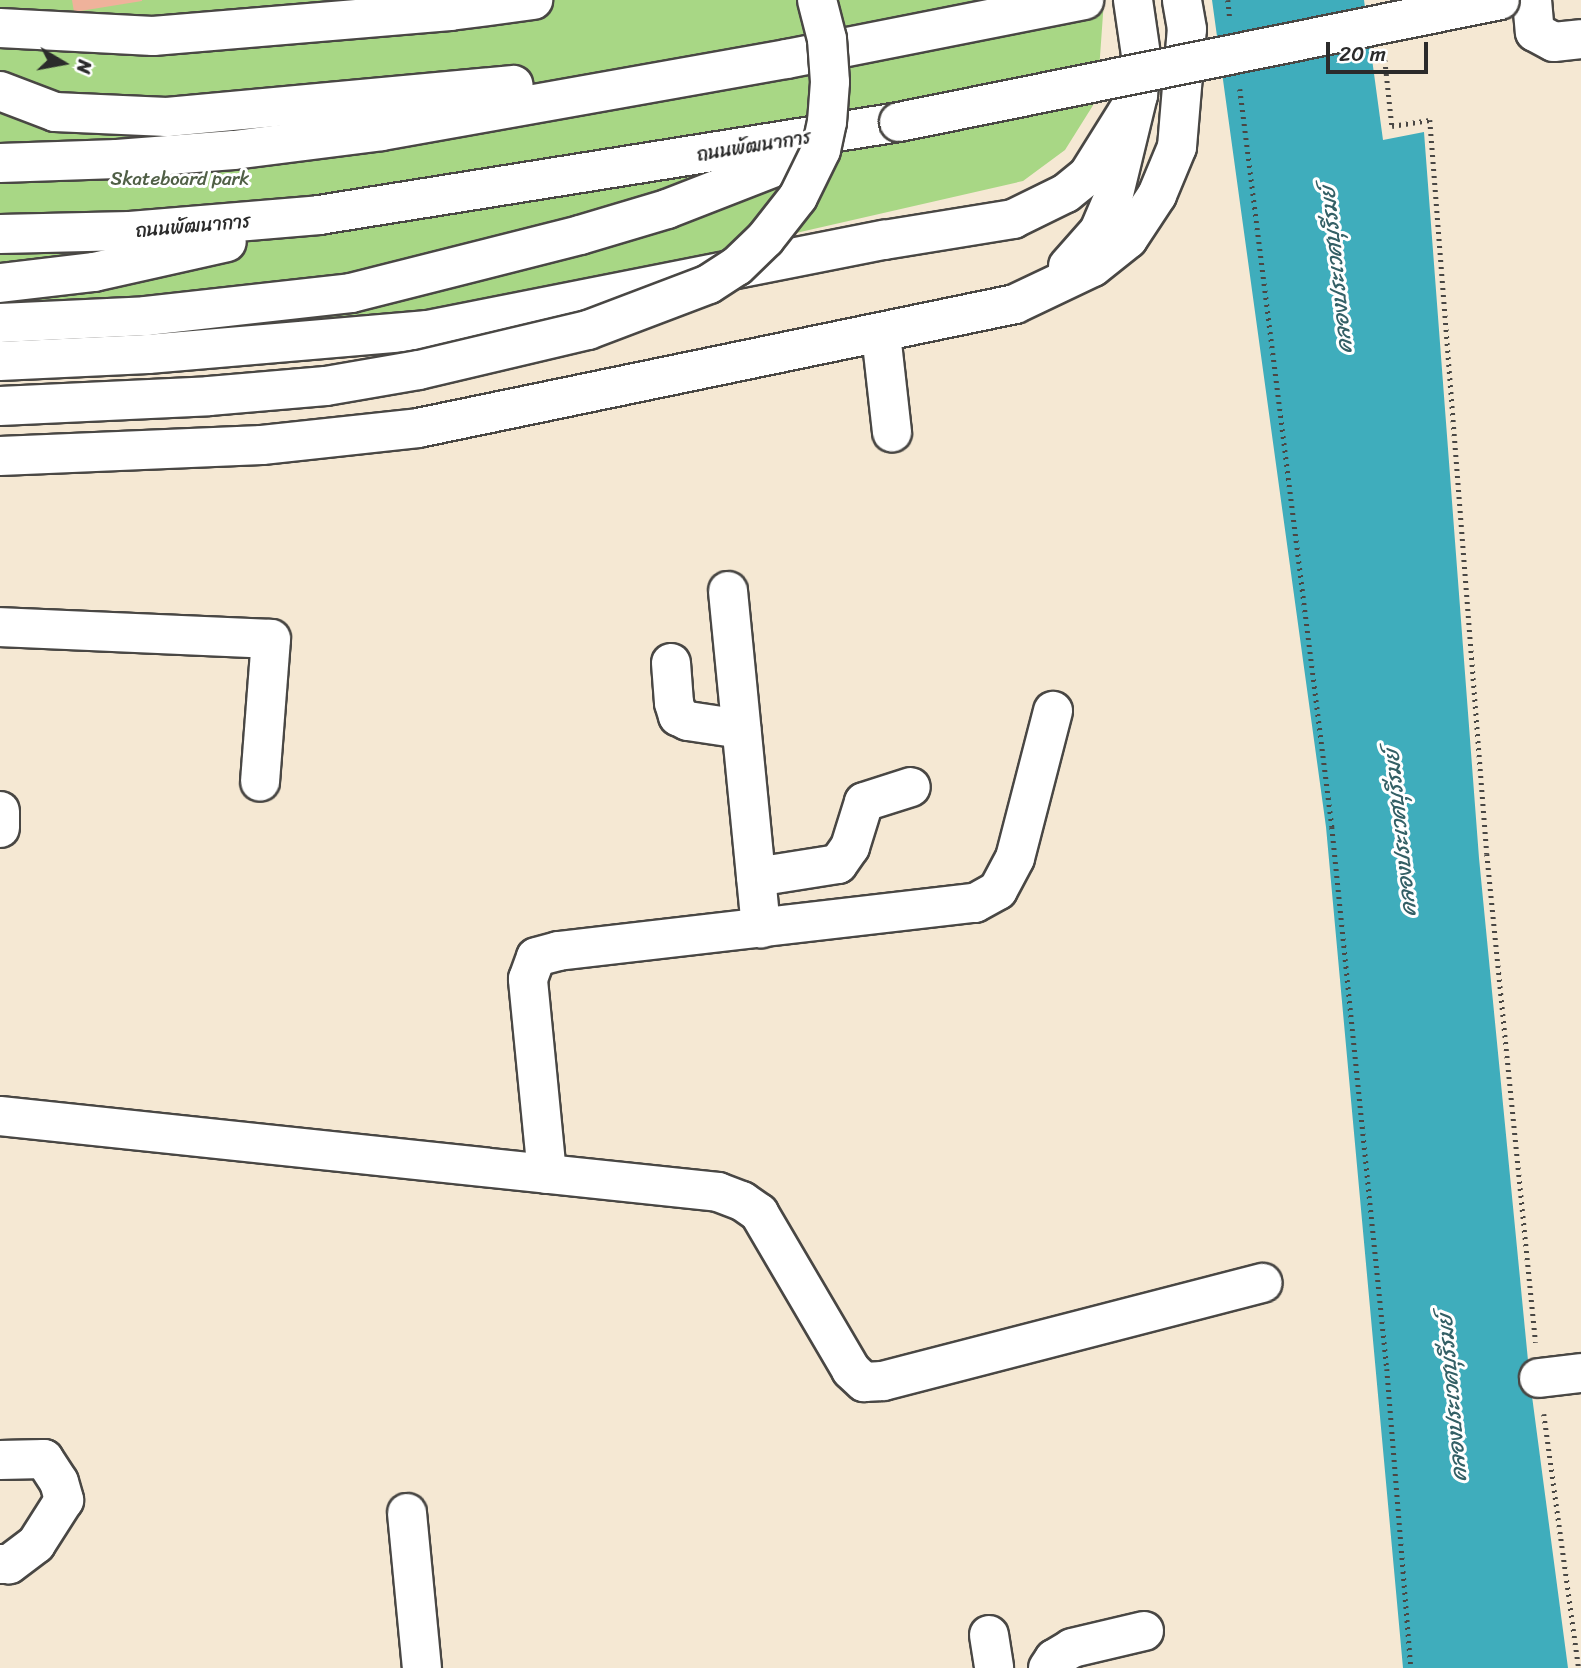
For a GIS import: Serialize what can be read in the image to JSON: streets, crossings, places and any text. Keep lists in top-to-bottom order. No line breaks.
{"streets":{"main road":["ถนนพัฒนาการ"]},"water":["คลองประเวศบุรีรมย์"],"parks":["Skateboard park"],"scale_bar":"20 m","north":"right"}
